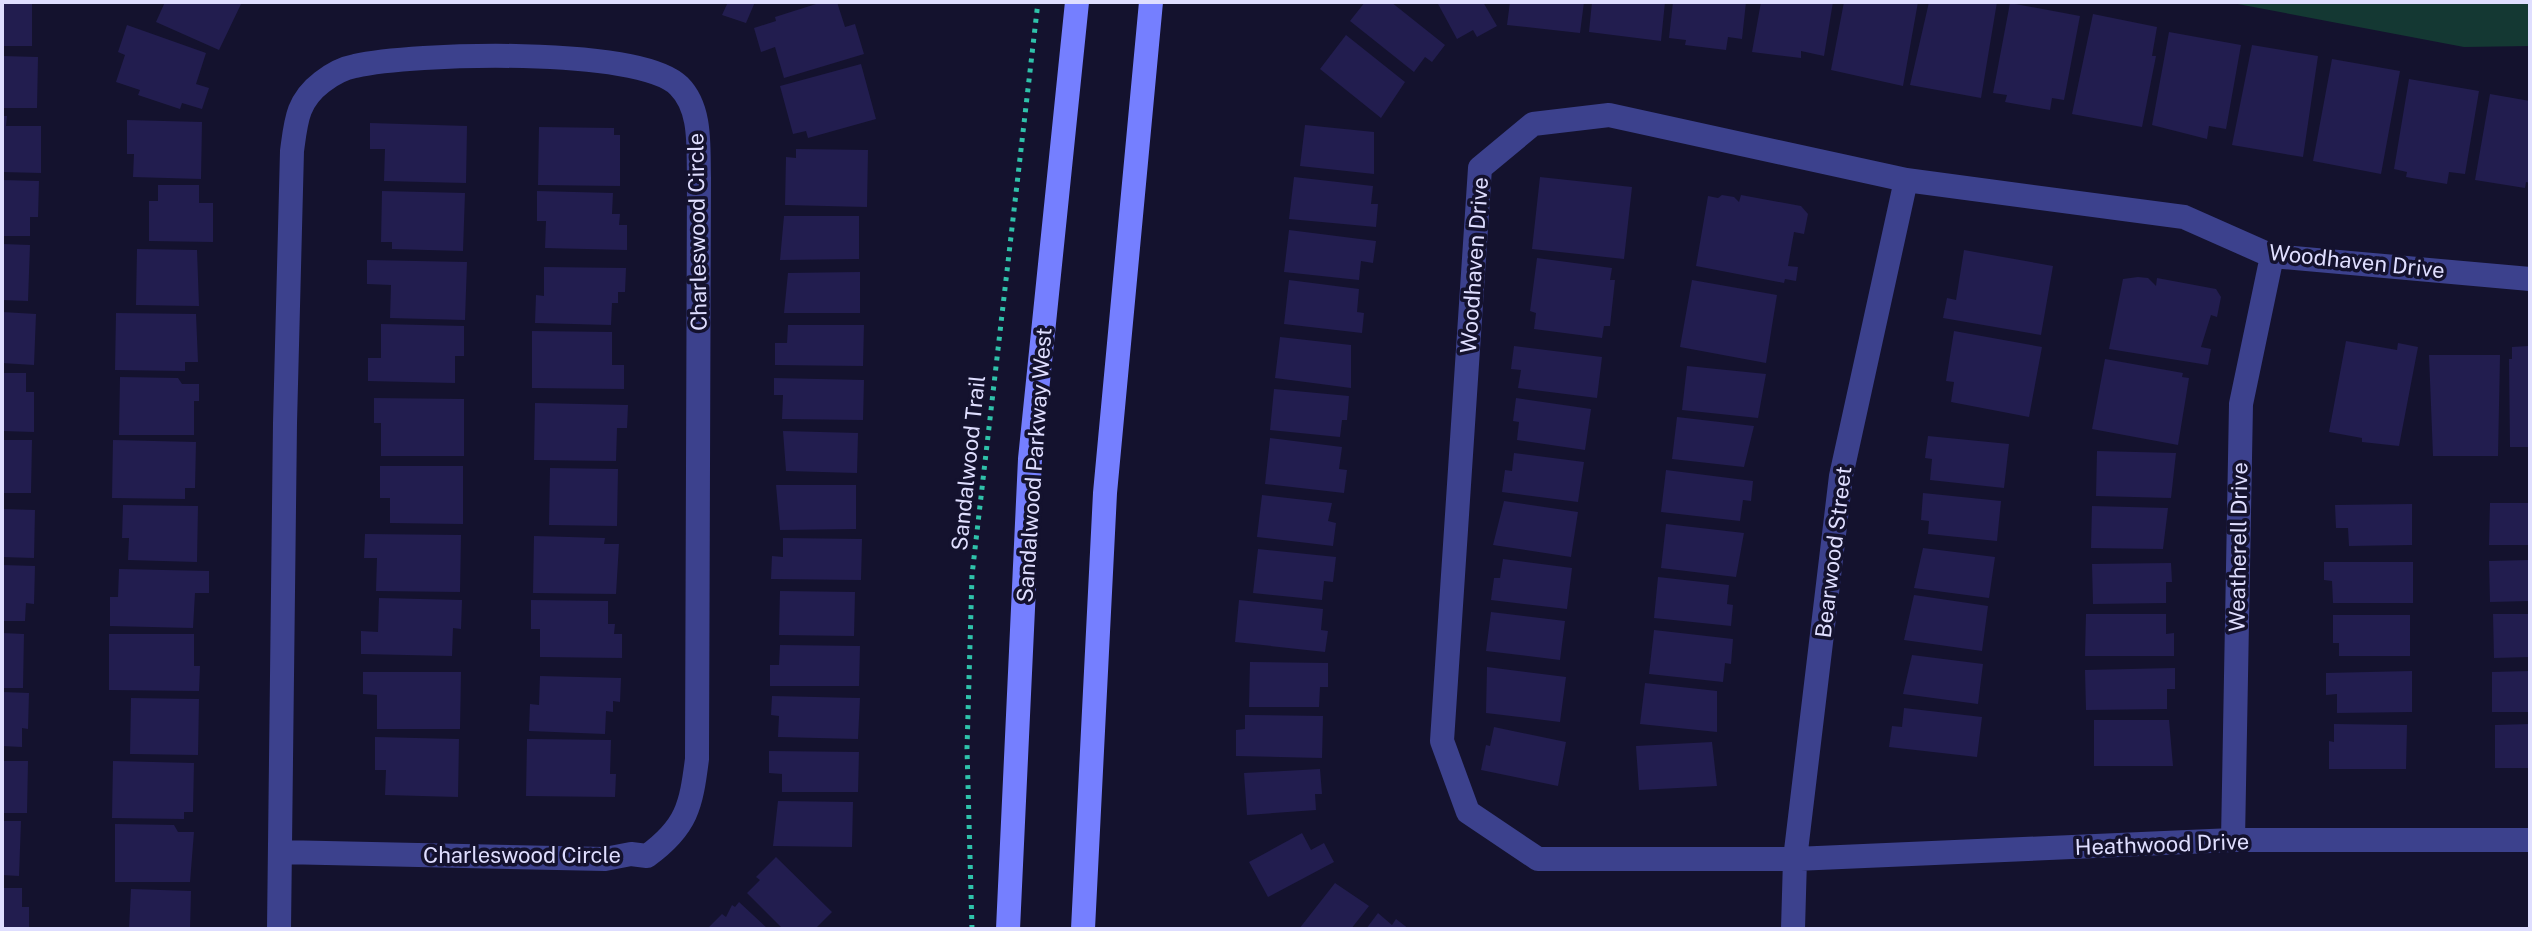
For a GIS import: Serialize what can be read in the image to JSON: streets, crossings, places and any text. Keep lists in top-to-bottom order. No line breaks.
{"streets":{"main road":["Sandalwood Parkway West"],"street":["Charleswood Circle","Woodhaven Drive","Weatherell Drive","Bearwood Street","Heathwood Drive"],"path":["Sandalwood Trail"]},"crossings":[["Woodhaven Drive","Weatherell Drive"],["Woodhaven Drive","Bearwood Street"],["Woodhaven Drive","Heathwood Drive"],["Weatherell Drive","Heathwood Drive"],["Bearwood Street","Heathwood Drive"]]}
